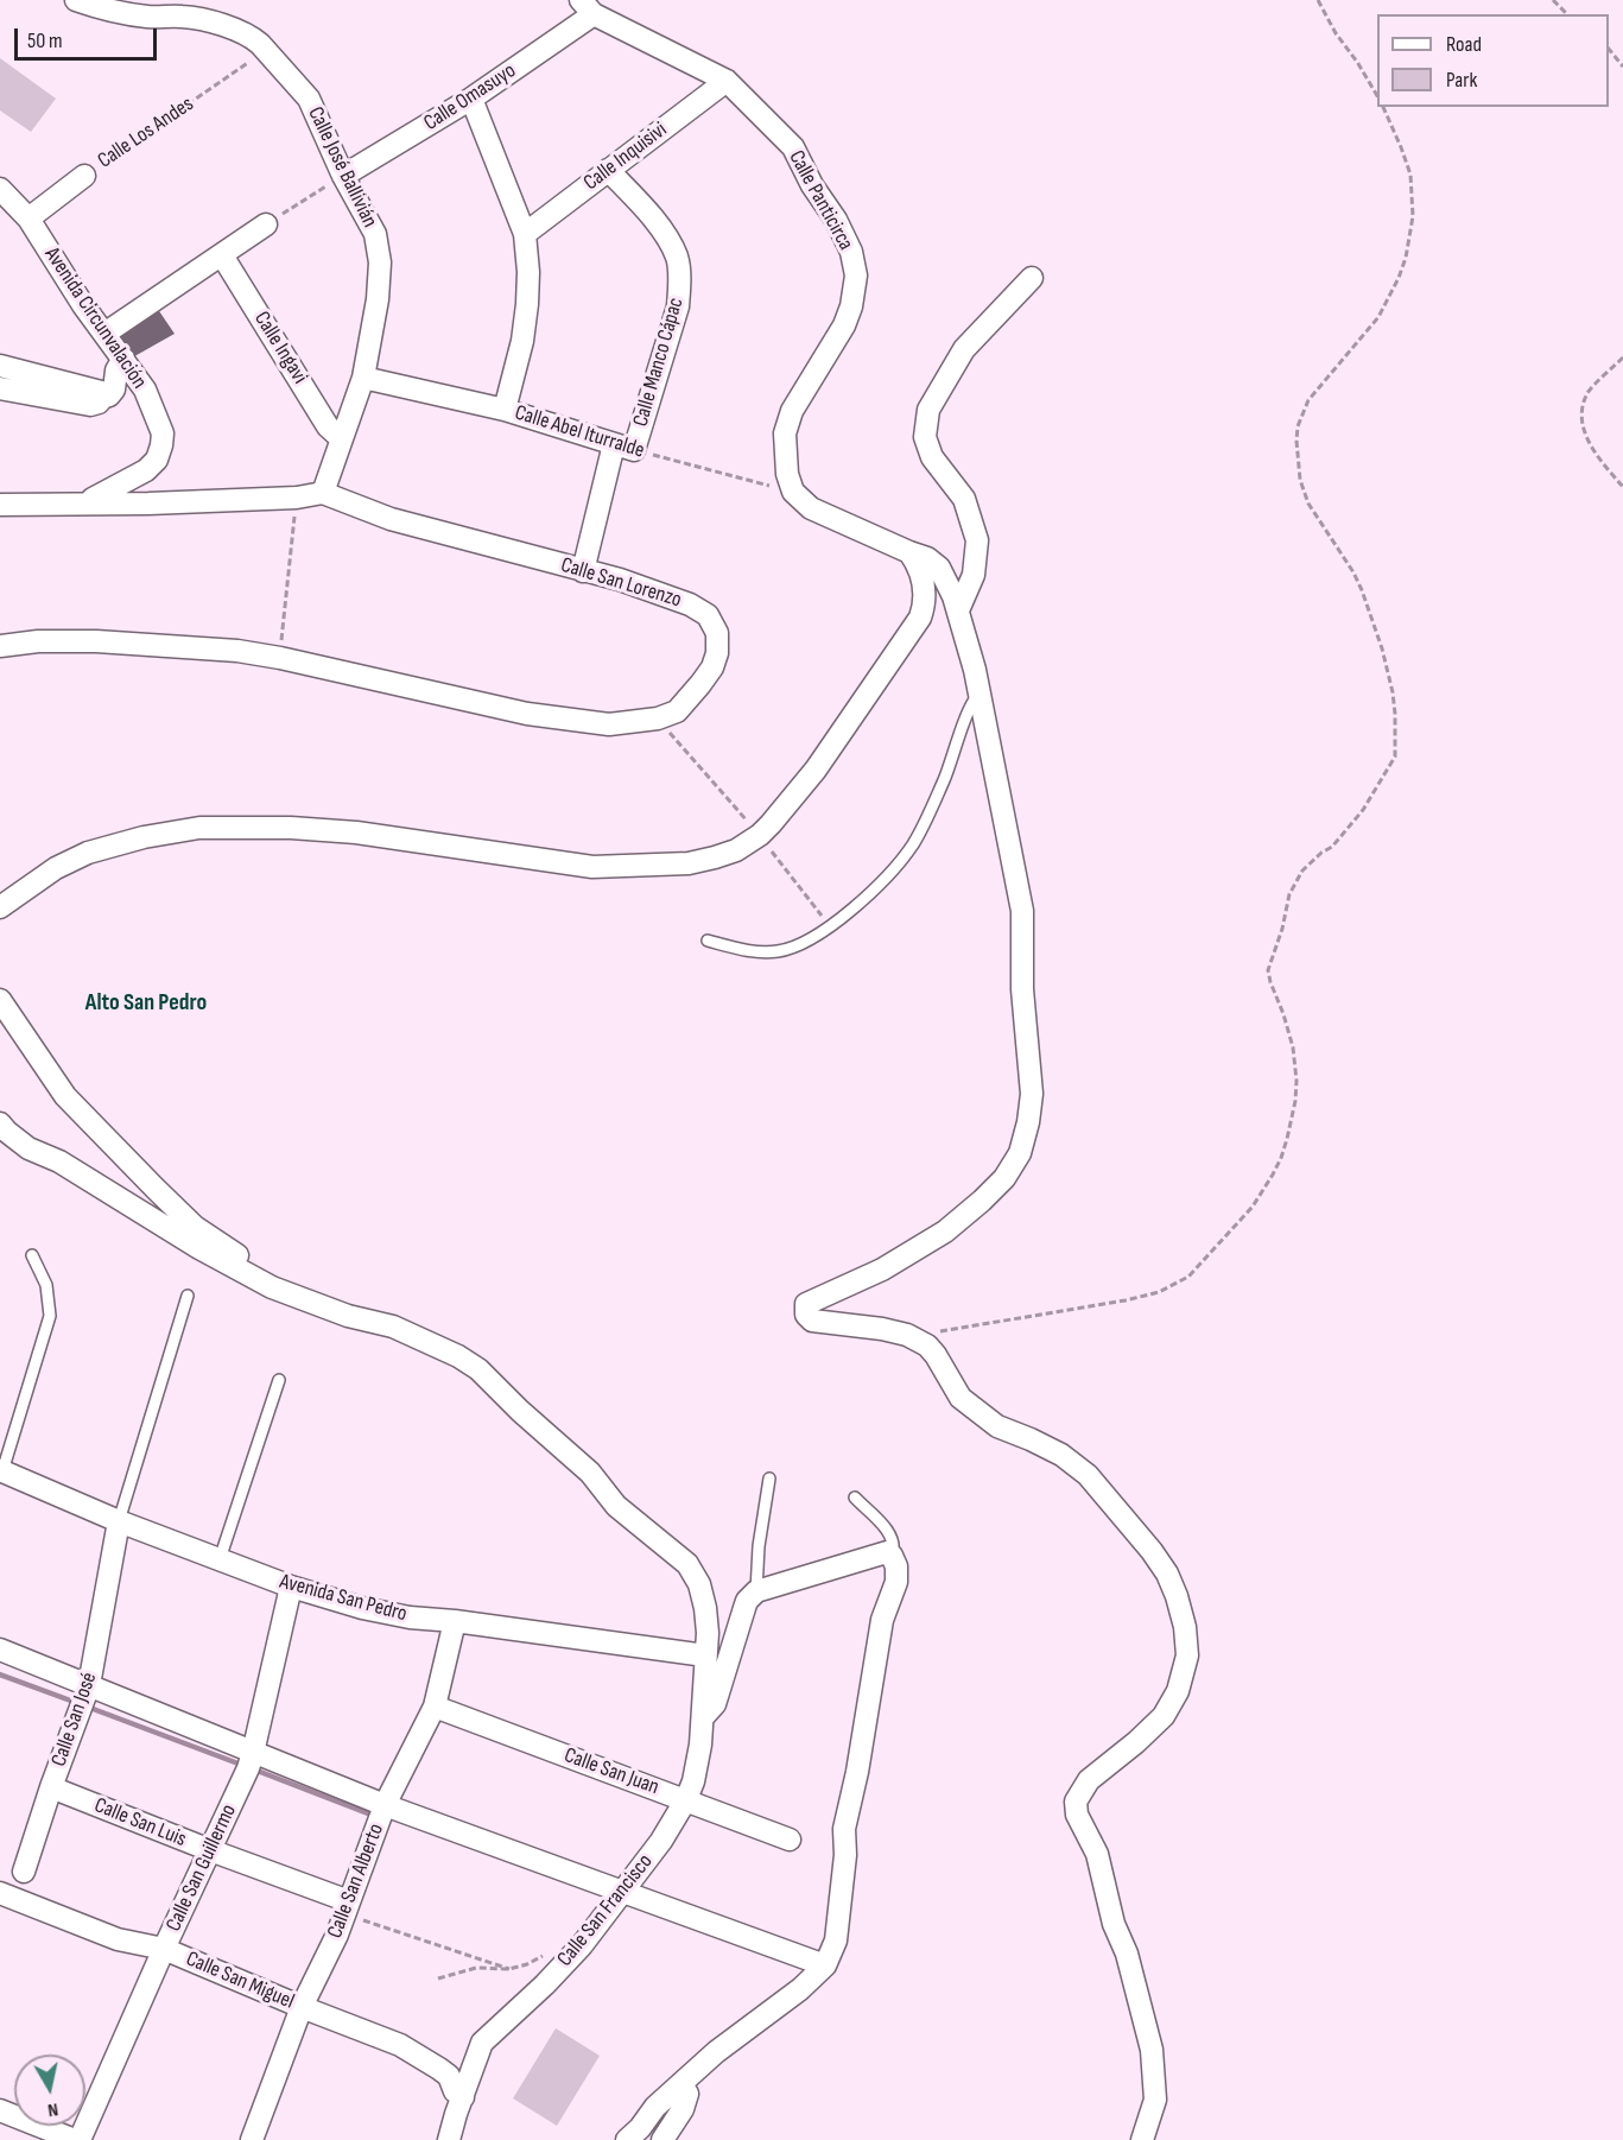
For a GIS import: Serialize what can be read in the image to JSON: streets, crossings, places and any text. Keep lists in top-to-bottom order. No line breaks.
{"streets":{"street":["Calle Omasuyo","Calle Los Andes","Calle Inquisivi","Calle José Ballivián","Calle Panticirca","Avenida Circunvalación","Calle Ingavi","Calle Manco Cápac","Calle Abel Iturralde","Calle San Lorenzo","Avenida San Pedro","Calle San José","Calle San Juan","Calle San Luis","Calle San Guillermo","Calle San Alberto","Calle San Francisco","Calle San Miguel"]},"crossings":[["Calle Omasuyo","Calle José Ballivián"],["Calle Omasuyo","Calle Panticirca"],["Calle Los Andes","Calle José Ballivián"],["Calle Los Andes","Avenida Circunvalación"],["Calle Inquisivi","Calle Panticirca"],["Calle Inquisivi","Calle Manco Cápac"],["Calle José Ballivián","Calle Ingavi"],["Calle José Ballivián","Calle Abel Iturralde"],["Calle José Ballivián","Calle San Lorenzo"],["Calle Panticirca","Calle Abel Iturralde"],["Avenida Circunvalación","Calle San Lorenzo"],["Calle Manco Cápac","Calle Abel Iturralde"],["Calle Manco Cápac","Calle San Lorenzo"],["Avenida San Pedro","Calle San José"],["Avenida San Pedro","Calle San Guillermo"],["Avenida San Pedro","Calle San Alberto"],["Avenida San Pedro","Calle San Francisco"],["Calle San José","Calle San Luis"],["Calle San Juan","Calle San Alberto"],["Calle San Juan","Calle San Francisco"],["Calle San Luis","Calle San Guillermo"],["Calle San Luis","Calle San Alberto"],["Calle San Guillermo","Calle San Miguel"],["Calle San Alberto","Calle San Miguel"],["Calle San Francisco","Calle San Miguel"]],"districts":["Alto San Pedro"],"legend":["Road","Park"],"scale_bar":"50 m","north":"bottom"}
